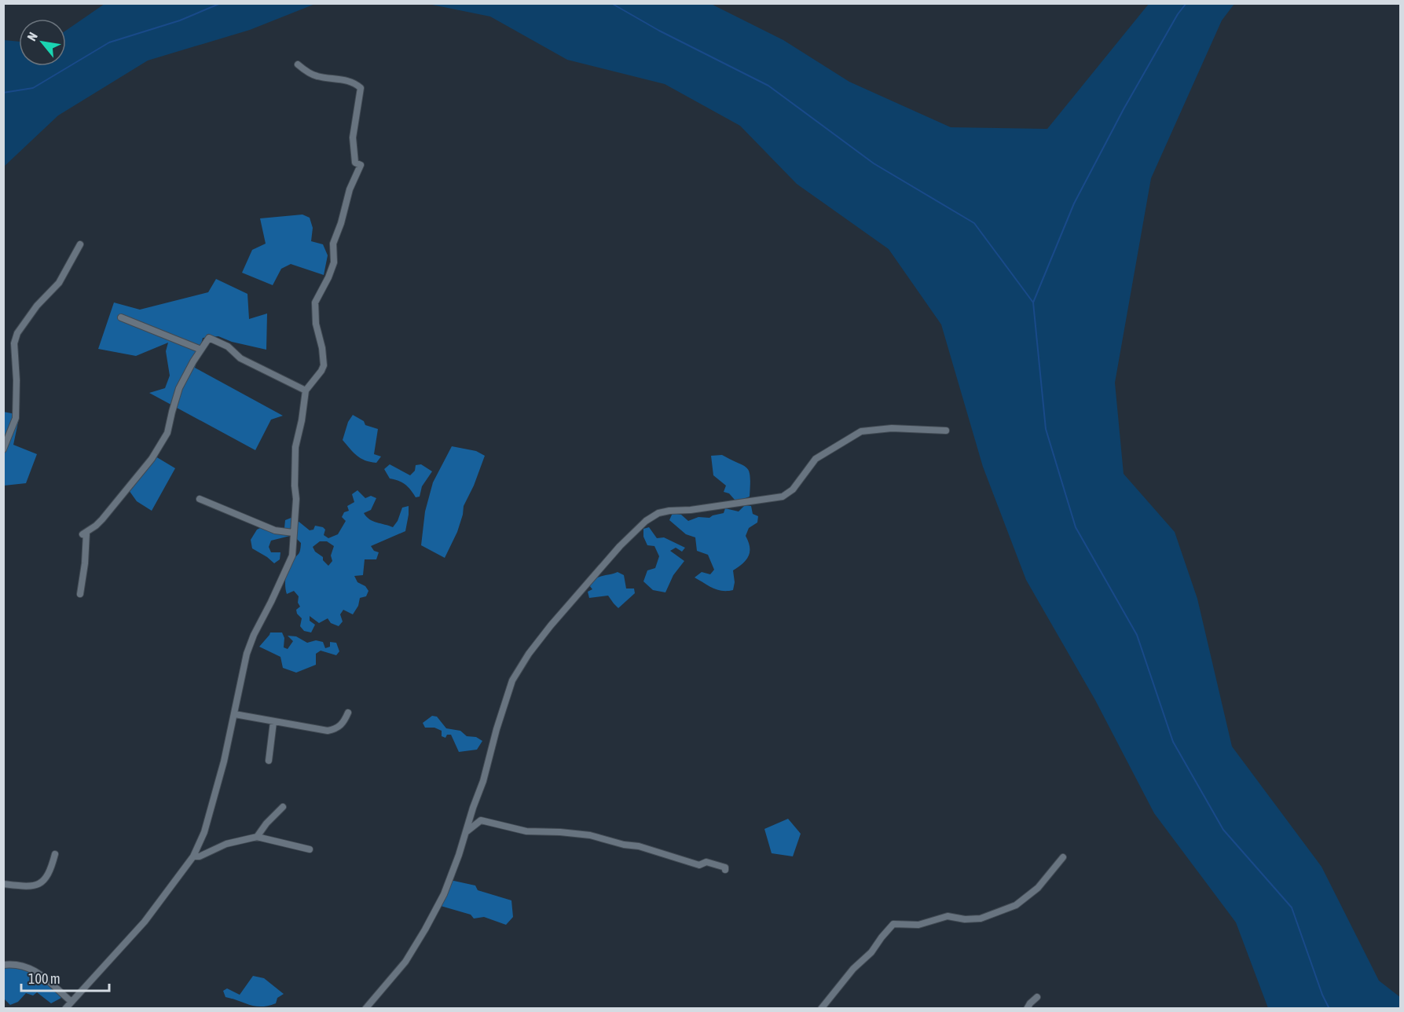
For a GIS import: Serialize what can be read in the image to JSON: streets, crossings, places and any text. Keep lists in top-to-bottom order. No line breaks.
{"scale_bar":"100 m","north":"top left"}
